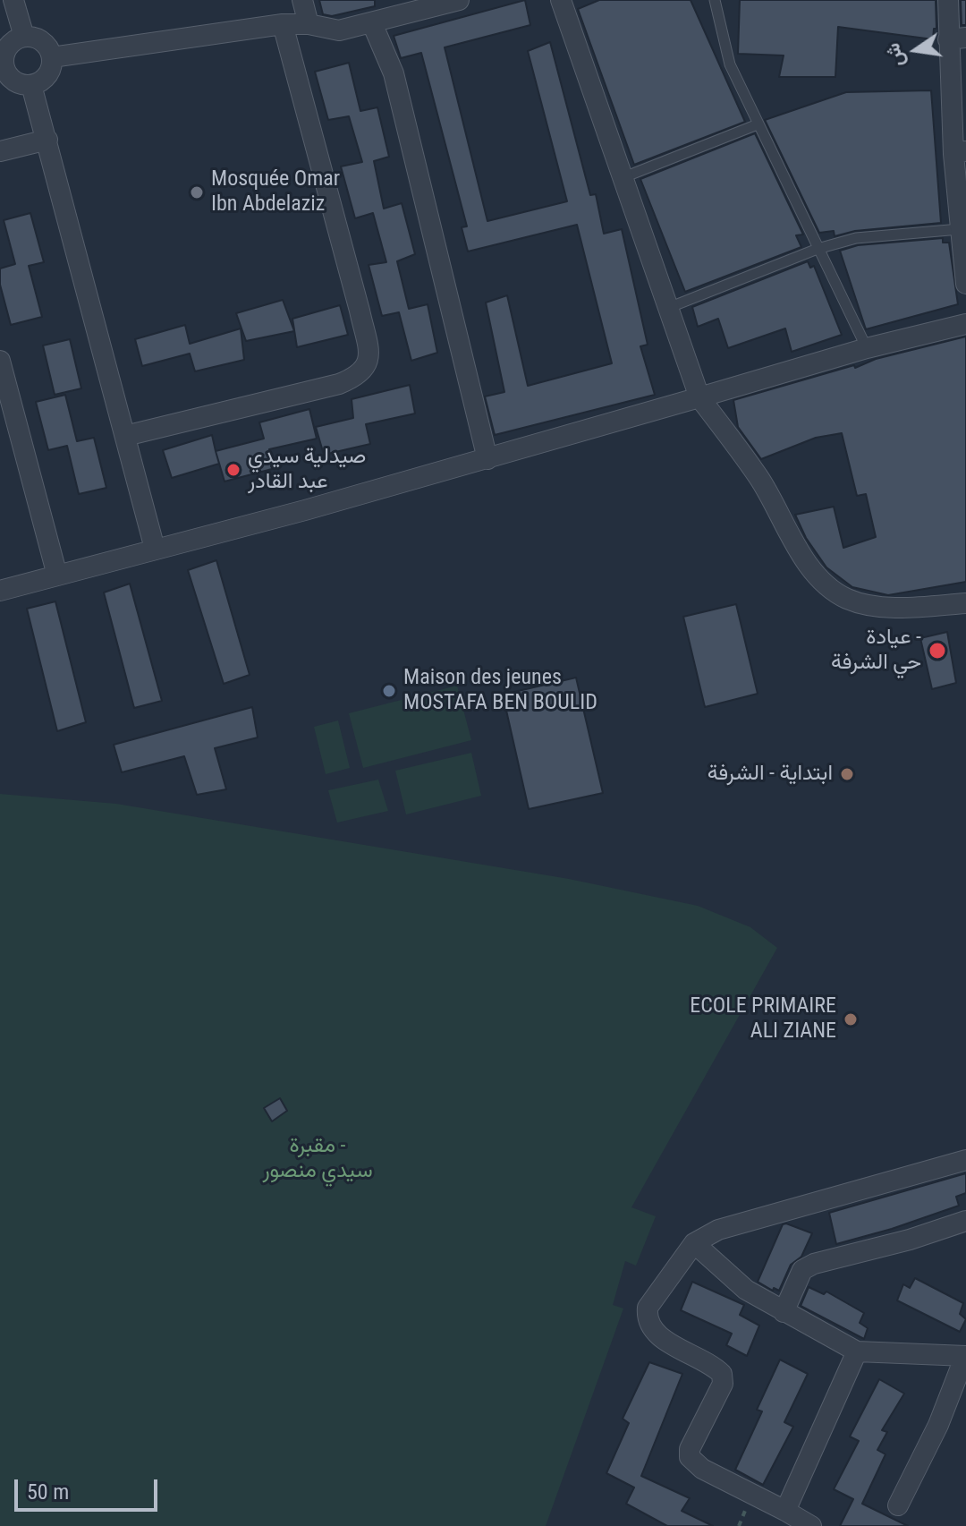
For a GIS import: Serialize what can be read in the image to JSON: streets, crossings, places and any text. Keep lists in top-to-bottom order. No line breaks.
{"parks":["مقبرة - سيدي منصور"],"places":["Mosquée Omar Ibn Abdelaziz","صيدلية سيدي عبد القادر","عيادة - حي الشرفة","Maison des jeunes MOSTAFA BEN BOULID","ابتداية - الشرفة","ECOLE PRIMAIRE ALI ZIANE"],"scale_bar":"50 m","north":"left"}
